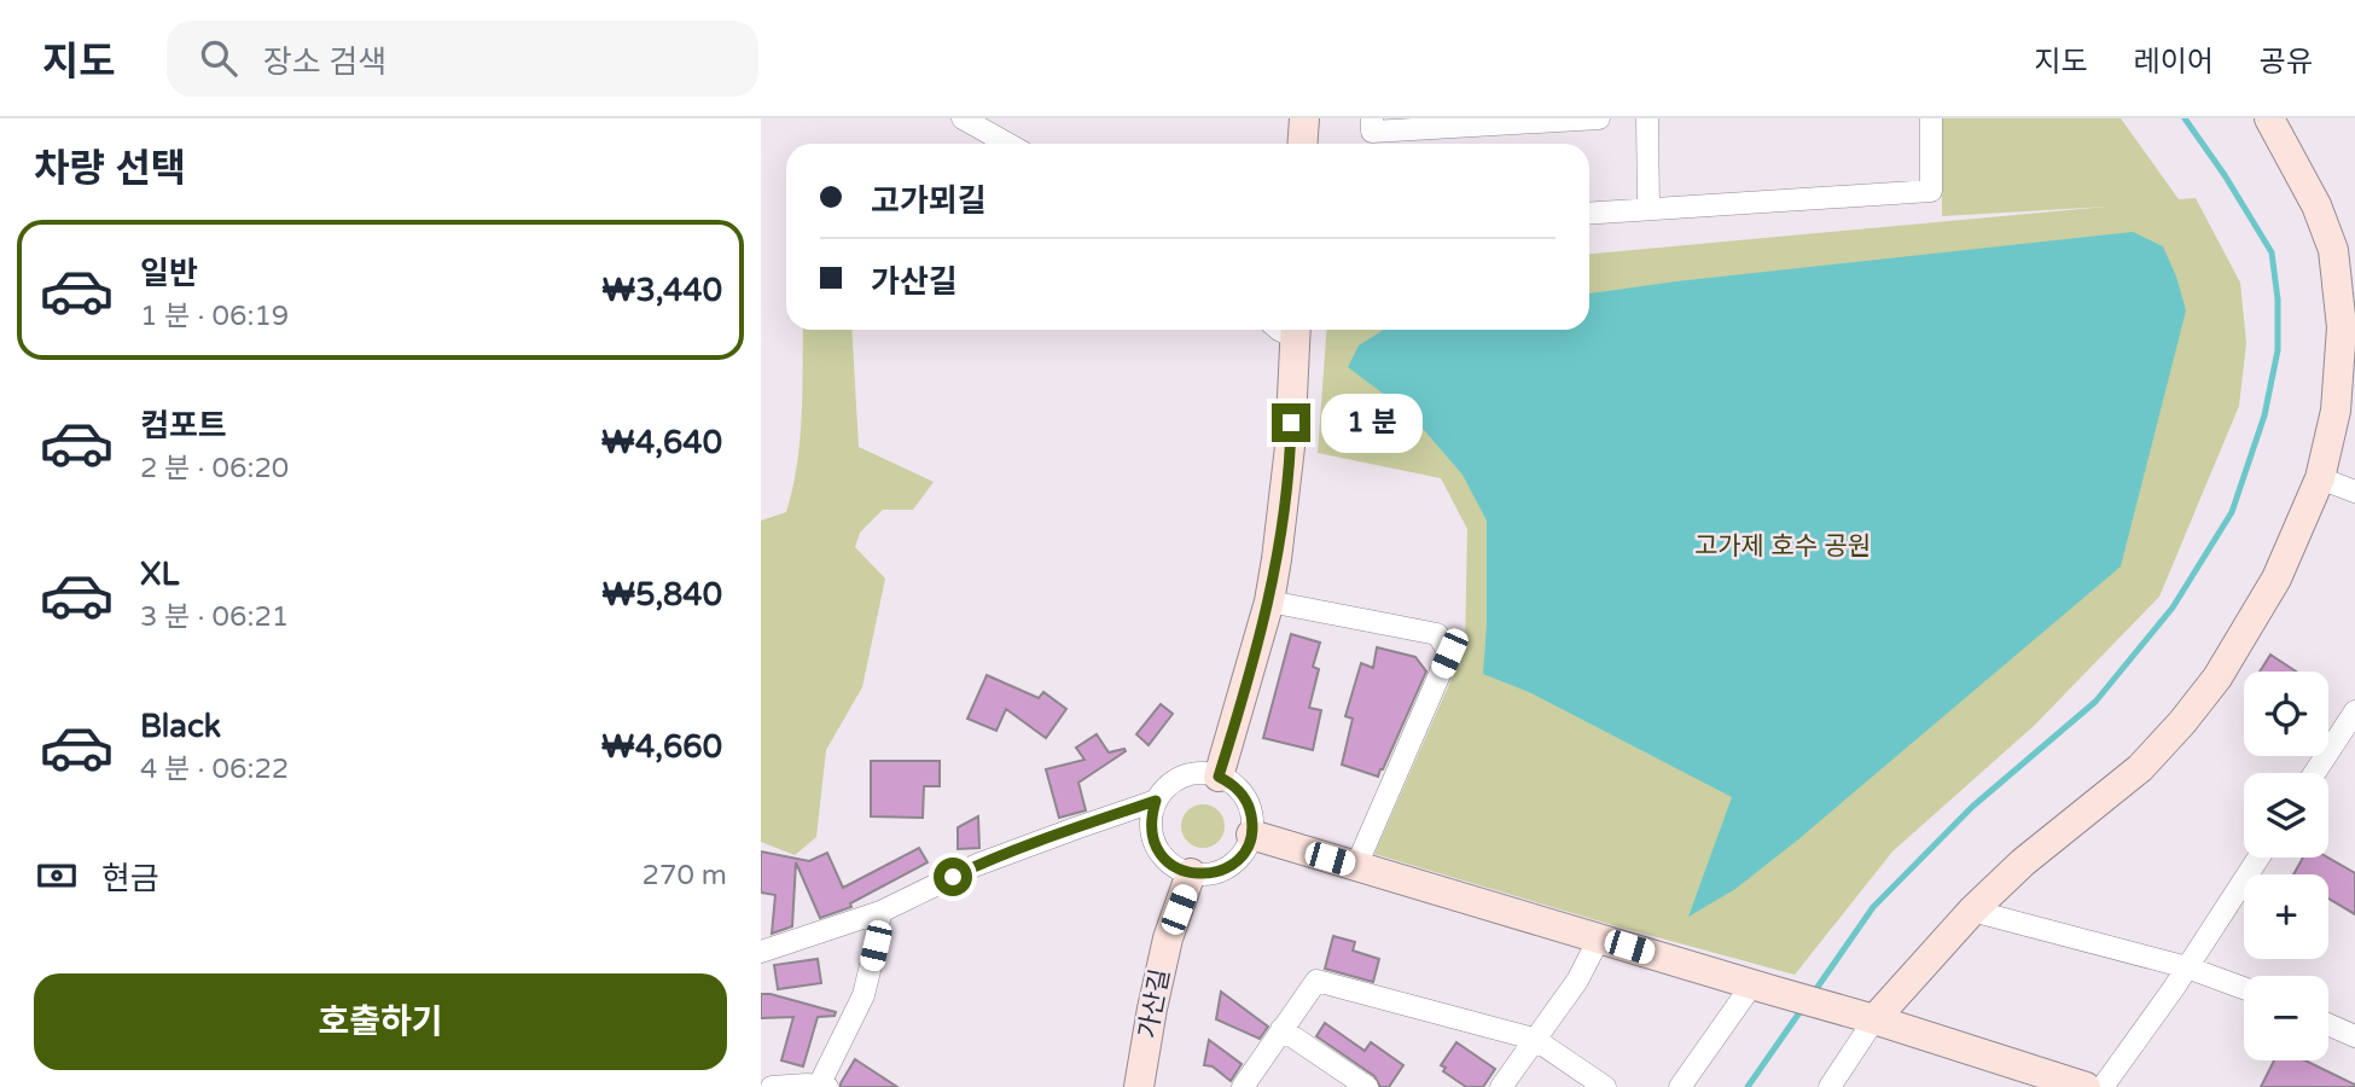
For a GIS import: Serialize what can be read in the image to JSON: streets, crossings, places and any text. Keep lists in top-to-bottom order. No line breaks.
{"streets":{"street":["가산길"]},"parks":["고가제 호수 공원"],"page":{"header":"지도","search":"장소 검색","nav":["지도","레이어","공유"],"heading":"차량 선택","banner":["고가뫼길","가산길"],"list":[{"name":"일반","note":"1 분 · 06:19","value":"₩3,440"},{"name":"컴포트","note":"2 분 · 06:20","value":"₩4,640"},{"name":"XL","note":"3 분 · 06:21","value":"₩5,840"},{"name":"Black","note":"4 분 · 06:22","value":"₩4,660"}],"bubble":"1 분","map_buttons":["+","−"],"pay":["현금","270 m"],"buttons":"호출하기"}}
